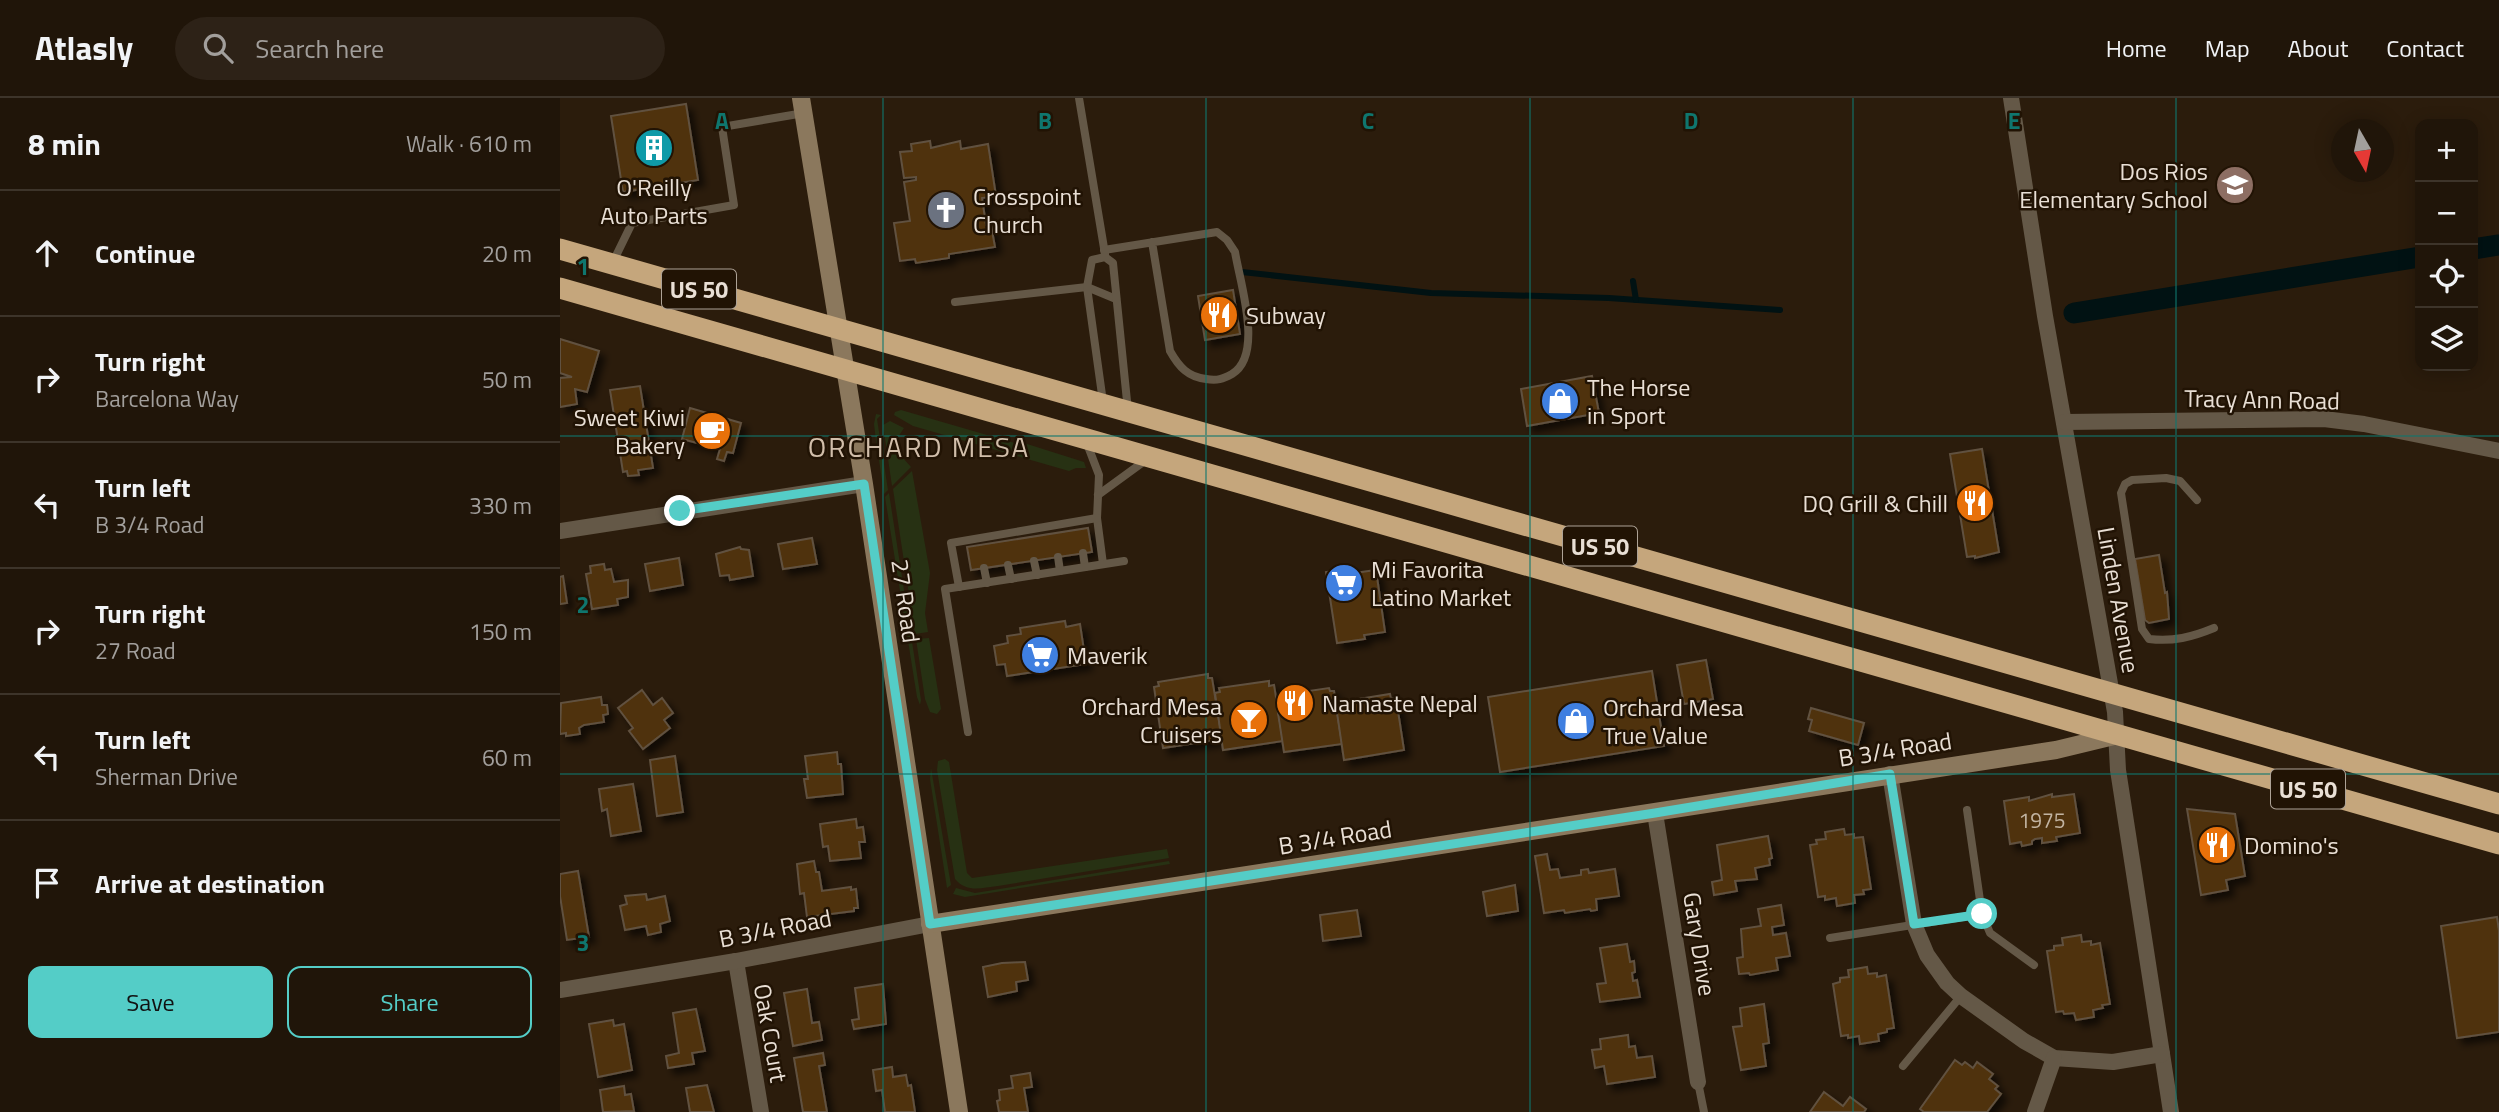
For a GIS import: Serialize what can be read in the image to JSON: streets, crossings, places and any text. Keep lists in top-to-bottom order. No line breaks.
{"streets":{"highway":["US 50"],"street":["Tracy Ann Road","Linden Avenue","27 Road","B 3/4 Road","Gary Drive","Oak Court"]},"crossings":[["US 50","Linden Avenue"],["US 50","27 Road"],["US 50","B 3/4 Road"],["Tracy Ann Road","Linden Avenue"],["Linden Avenue","B 3/4 Road"],["27 Road","B 3/4 Road"],["B 3/4 Road","Gary Drive"],["B 3/4 Road","Oak Court"]],"districts":["ORCHARD MESA"],"places":{"building":["O'Reilly Auto Parts"],"school or university":["Dos Rios Elementary School"],"church":["Crosspoint Church"],"restaurant":["Subway","DQ Grill & Chill","Namaste Nepal","Domino's"],"shop":["The Horse in Sport","Orchard Mesa True Value"],"cafe":["Sweet Kiwi Bakery"],"supermarket":["Mi Favorita Latino Market","Maverik"],"bar":["Orchard Mesa Cruisers"]},"house_numbers":["1975"],"north":"bottom","page":{"header":"Atlasly","search":"Search here","nav":["Home","Map","About","Contact"],"heading":["8 min","Walk · 610 m"],"map_buttons":["+","−"],"list":[["Continue","20 m"],["Turn right","Barcelona Way","50 m"],["Turn left","B 3/4 Road","330 m"],["Turn right","27 Road","150 m"],["Turn left","Sherman Drive","60 m"],"Arrive at destination"],"buttons":["Save","Share"]},"grid":{"columns":["A","B","C","D","E"],"rows":["1","2","3"]}}
